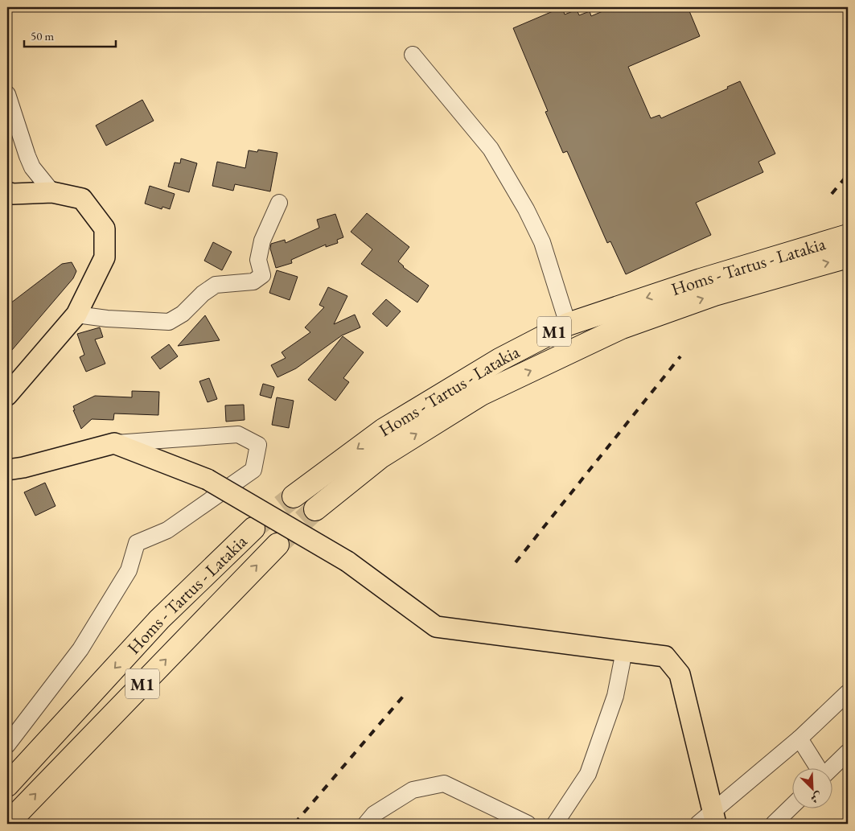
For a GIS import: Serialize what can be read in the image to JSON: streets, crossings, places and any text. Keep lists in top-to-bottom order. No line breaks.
{"streets":{"highway":["Homs - Tartus - Latakia","M1"]},"scale_bar":"50 m","north":"bottom right"}
